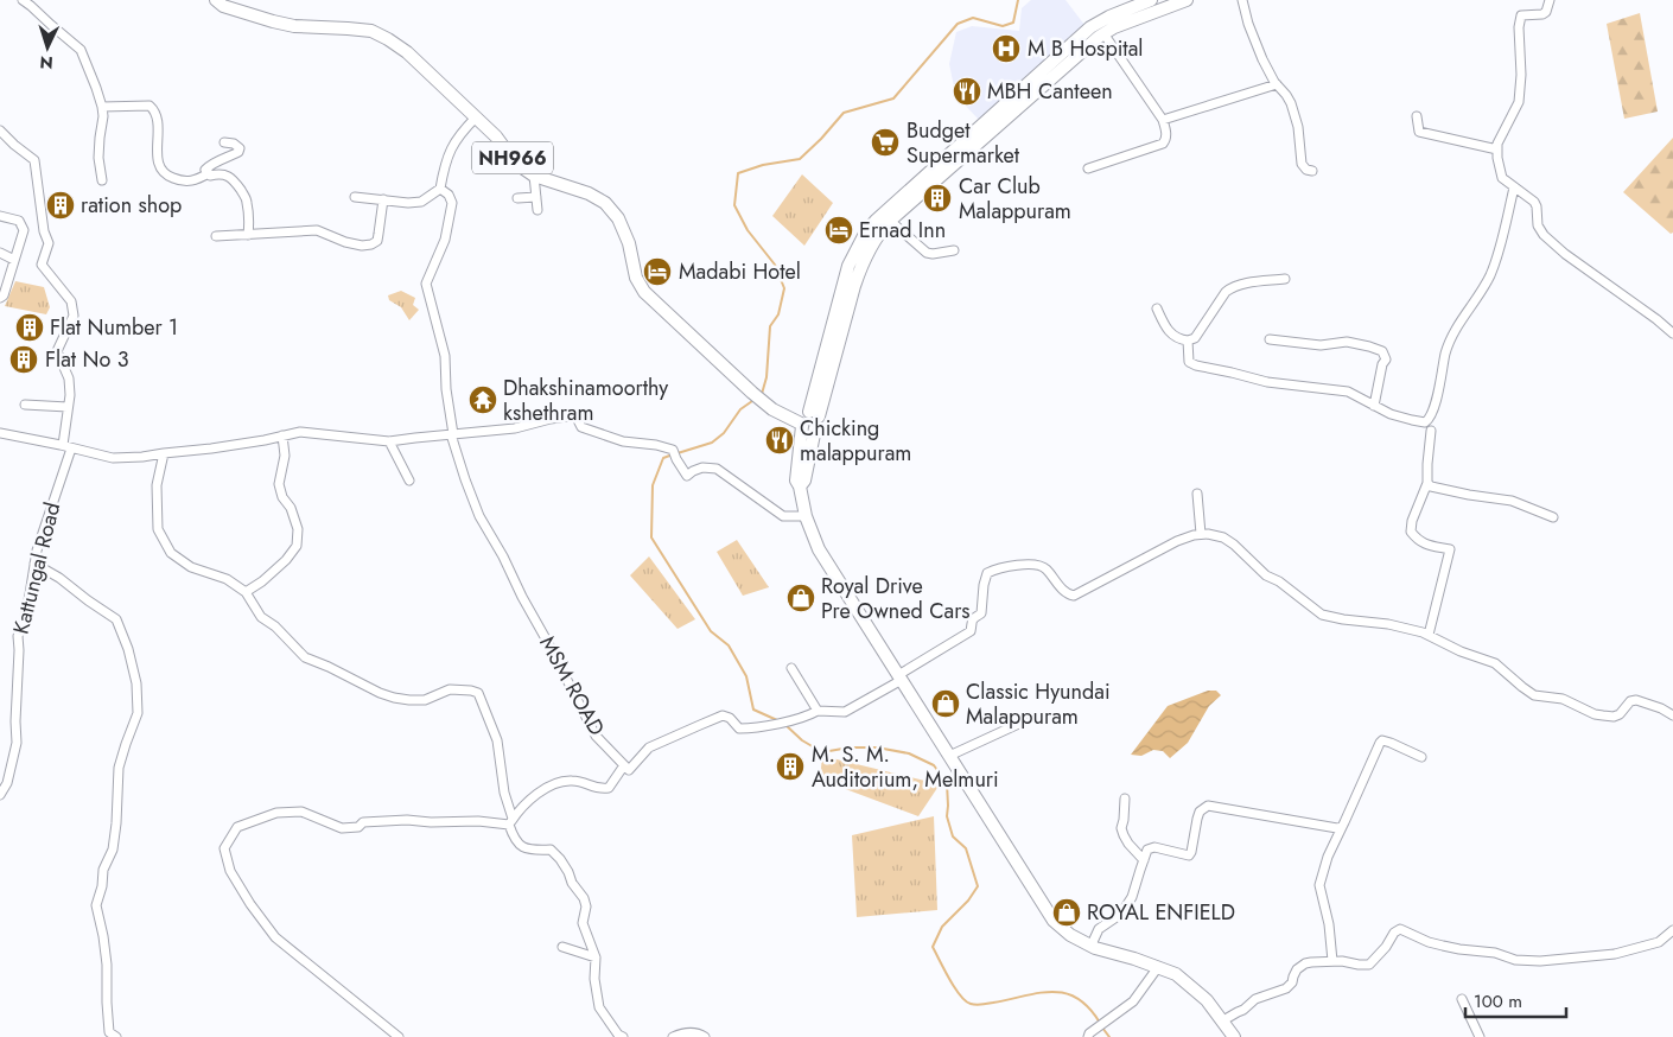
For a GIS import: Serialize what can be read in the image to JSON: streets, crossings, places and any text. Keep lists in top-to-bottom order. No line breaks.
{"streets":{"highway":["NH966"],"street":["Kattungal Road","MSM ROAD"]},"places":{"hospital":["M B Hospital"],"restaurant":["MBH Canteen","Chicking malappuram"],"supermarket":["Budget Supermarket"],"building":["Car Club Malappuram","ration shop","Flat Number 1","Flat No 3","M. S. M. Auditorium, Melmuri"],"hotel":["Ernad Inn","Madabi Hotel"],"temple":["Dhakshinamoorthy kshethram"],"shop":["Royal Drive Pre Owned Cars","Classic Hyundai Malappuram","ROYAL ENFIELD"]},"scale_bar":"100 m","north":"bottom"}
